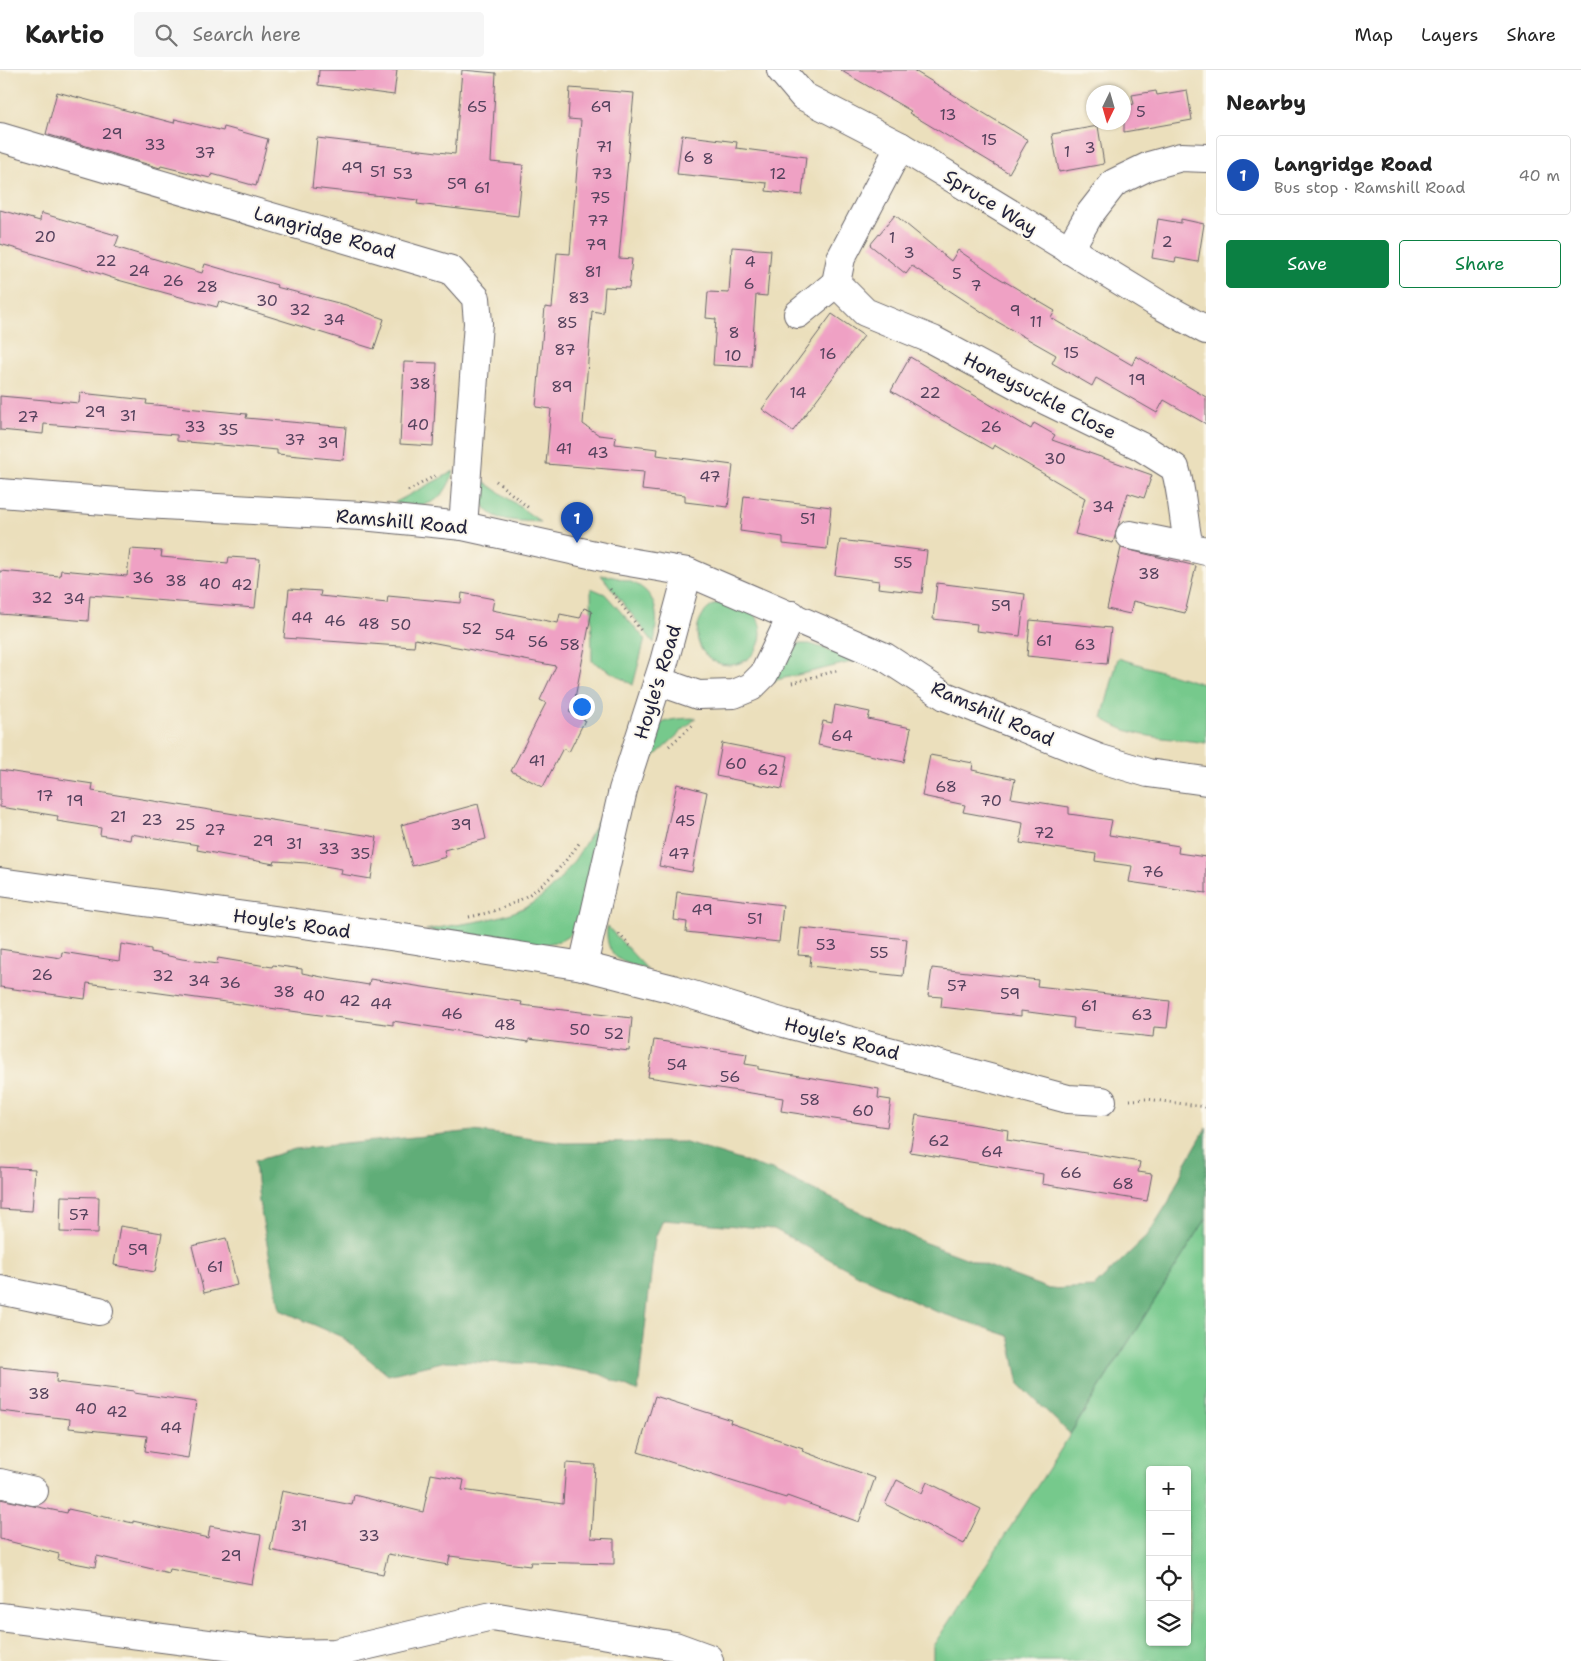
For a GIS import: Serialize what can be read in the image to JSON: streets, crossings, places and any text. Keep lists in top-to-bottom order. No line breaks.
{"streets":{"street":["Spruce Way","Langridge Road","Honeysuckle Close","Ramshill Road","Hoyle's Road"]},"crossings":[["Langridge Road","Ramshill Road"],["Ramshill Road","Hoyle's Road"]],"house_numbers":["65","69","5","13","29","15","33","71","3","1","37","6","8","49","51","53","73","12","59","61","75","77","20","1","2","79","3","22","4","24","81","5","26","6","7","28","83","30","32","9","34","11","85","8","87","15","16","10","19","38","89","14","22","29","31","27","40","33","26","35","37","39","41","43","30","47","34","51","55","38","36","38","40","42","32","34","59","44","46","48","50","52","54","61","56","58","63","64","41","60","62","68","17","19","70","21","23","45","25","39","27","72","29","31","33","35","47","76","49","51","53","55","26","32","34","36","57","38","59","40","42","44","61","46","63","48","50","52","54","56","58","60","62","64","66","68","57","59","61","38","40","42","44","31","33","29"],"north":"bottom","page":{"header":"Kartio","search":"Search here","nav":["Map","Layers","Share"],"heading":"Nearby","list":[{"mark":"1","name":"Langridge Road","note":"Bus stop · Ramshill Road","value":"40 m"}],"buttons":["Save","Share"],"pins":"1","map_buttons":["+","−"]}}
